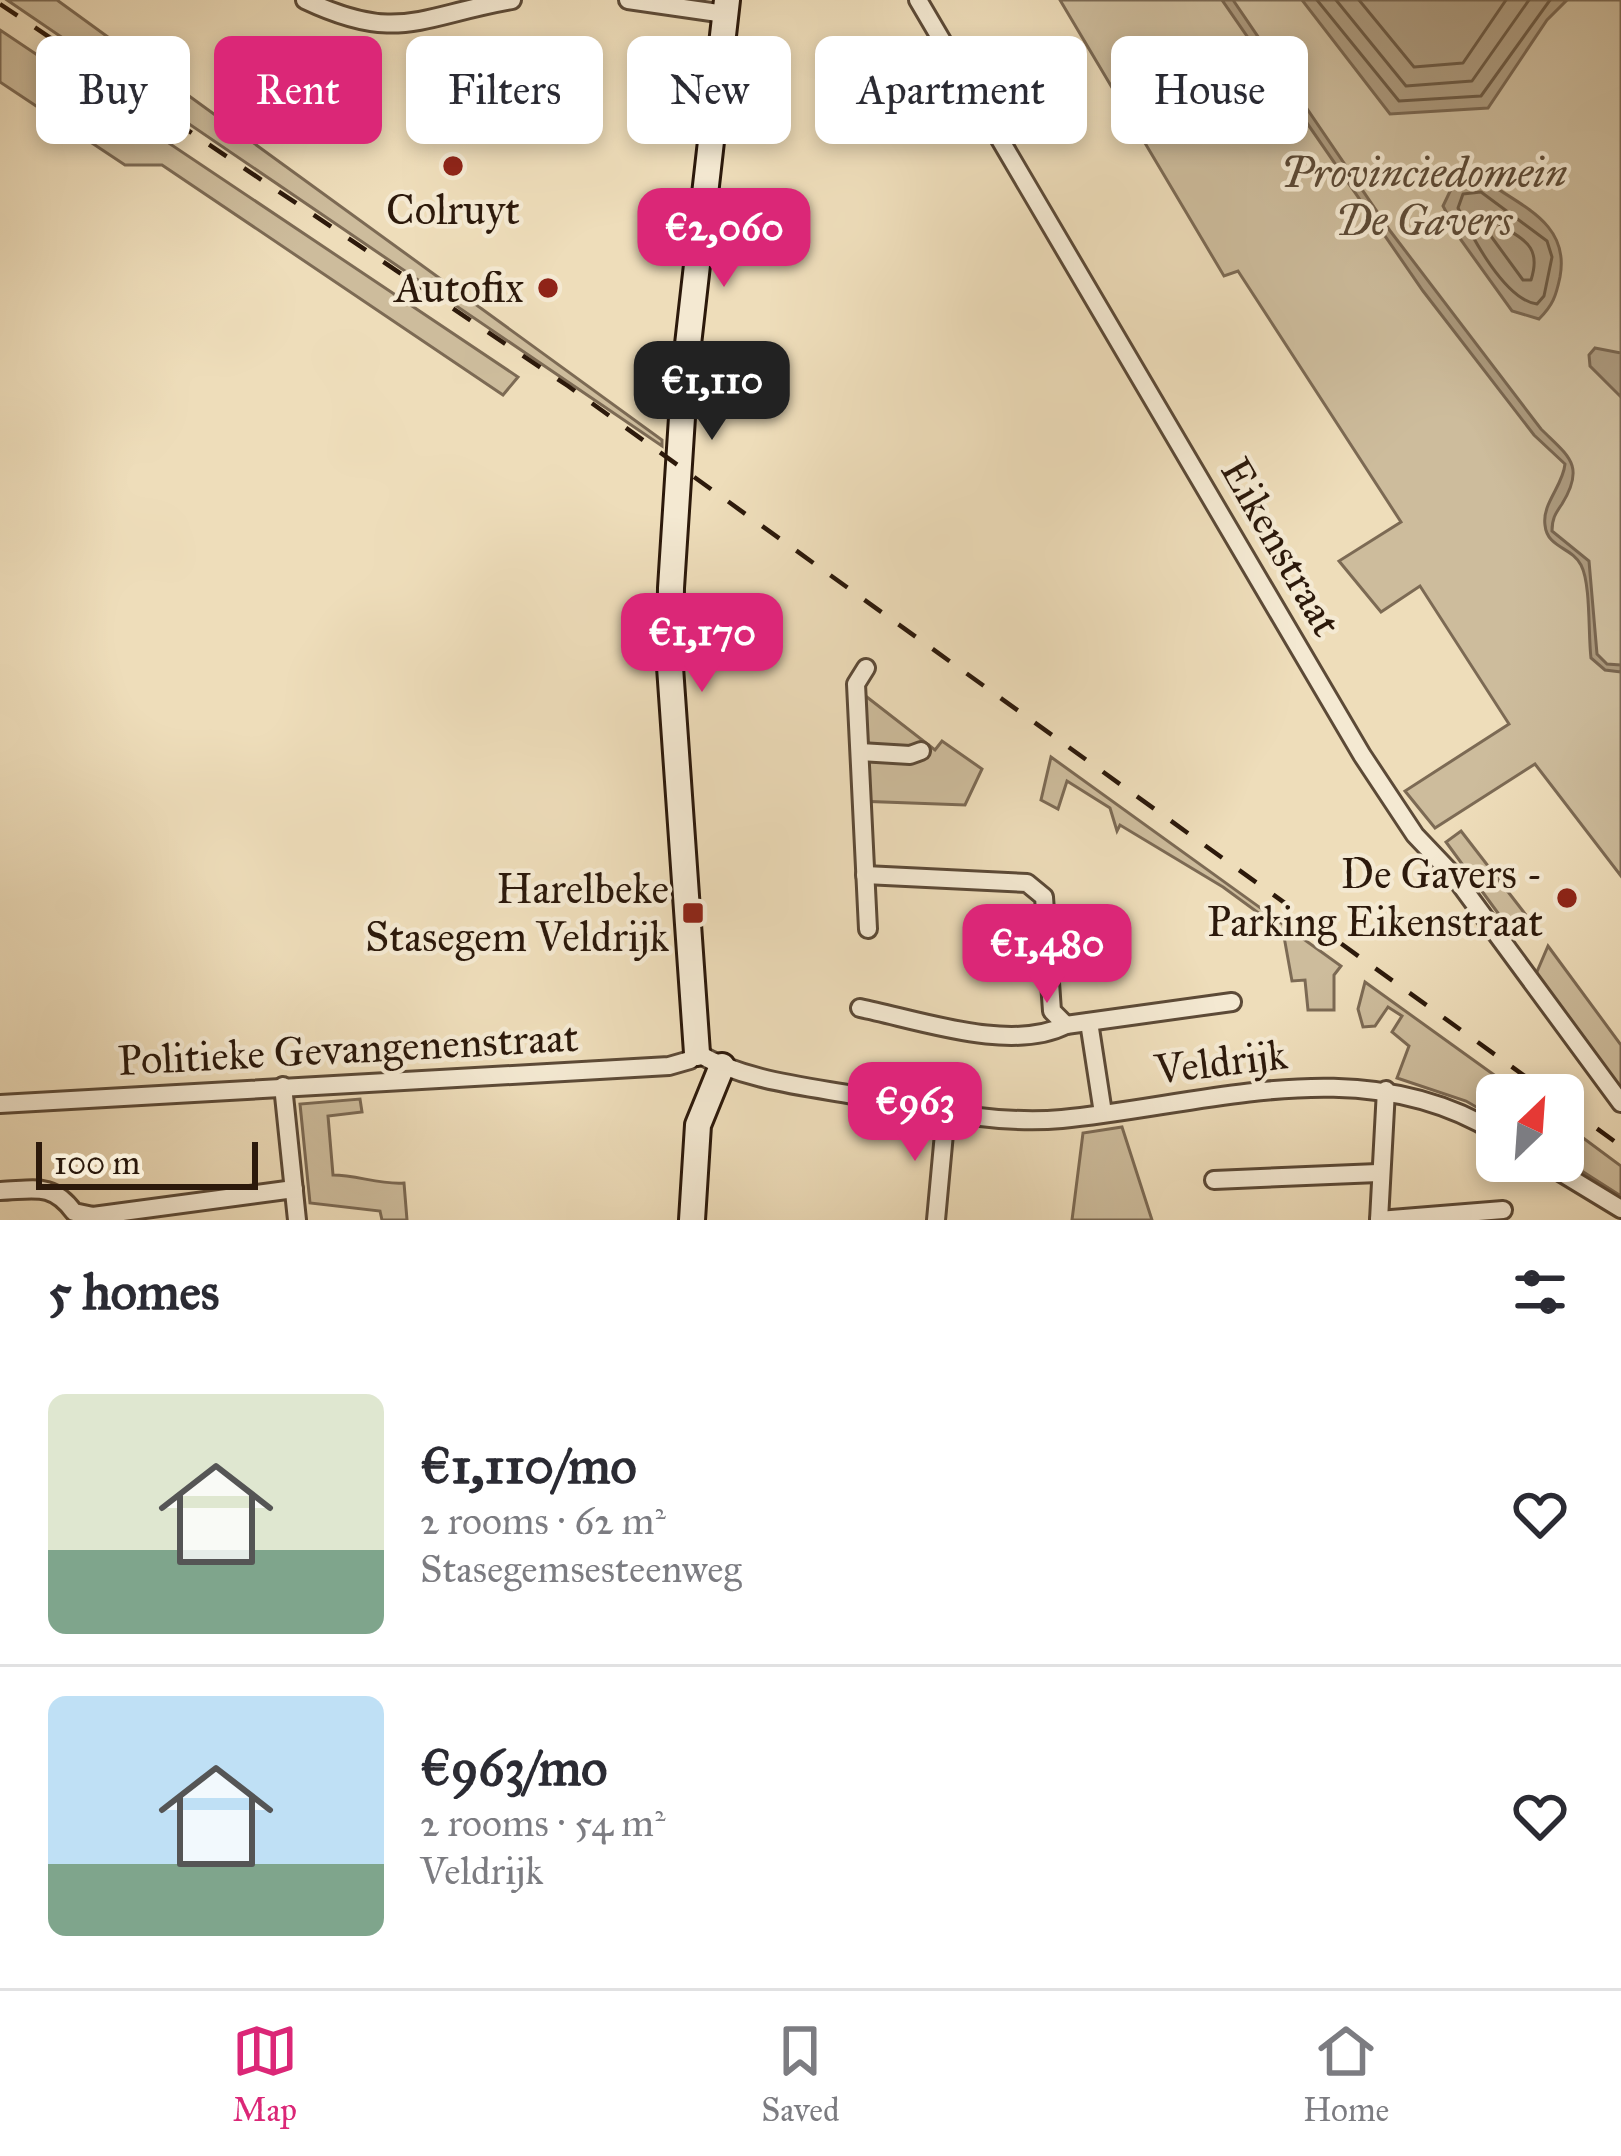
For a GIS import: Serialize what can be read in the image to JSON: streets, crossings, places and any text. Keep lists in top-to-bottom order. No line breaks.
{"streets":{"street":["Eikenstraat","Politieke Gevangenenstraat","Veldrijk"]},"crossings":[["Politieke Gevangenenstraat","Veldrijk"]],"parks":["Provinciedomein De Gavers"],"places":{"other":["Colruyt","Autofix","De Gavers - Parking Eikenstraat"],"transit":["Harelbeke Stasegem Veldrijk"]},"scale_bar":"100 m","north":"top right","page":{"chip":["Buy","Rent","Filters","New","Apartment","House"],"price":["€2,060","€1,110","€1,170","€1,480","€963"],"scale":"100 m","heading":"5 homes","list":[{"name":"€1,110/mo","note":"2 rooms · 62 m² · Stasegemsesteenweg"},{"name":"€963/mo","note":"2 rooms · 54 m² · Veldrijk"}],"tabs":["Map","Saved","Home"]}}
